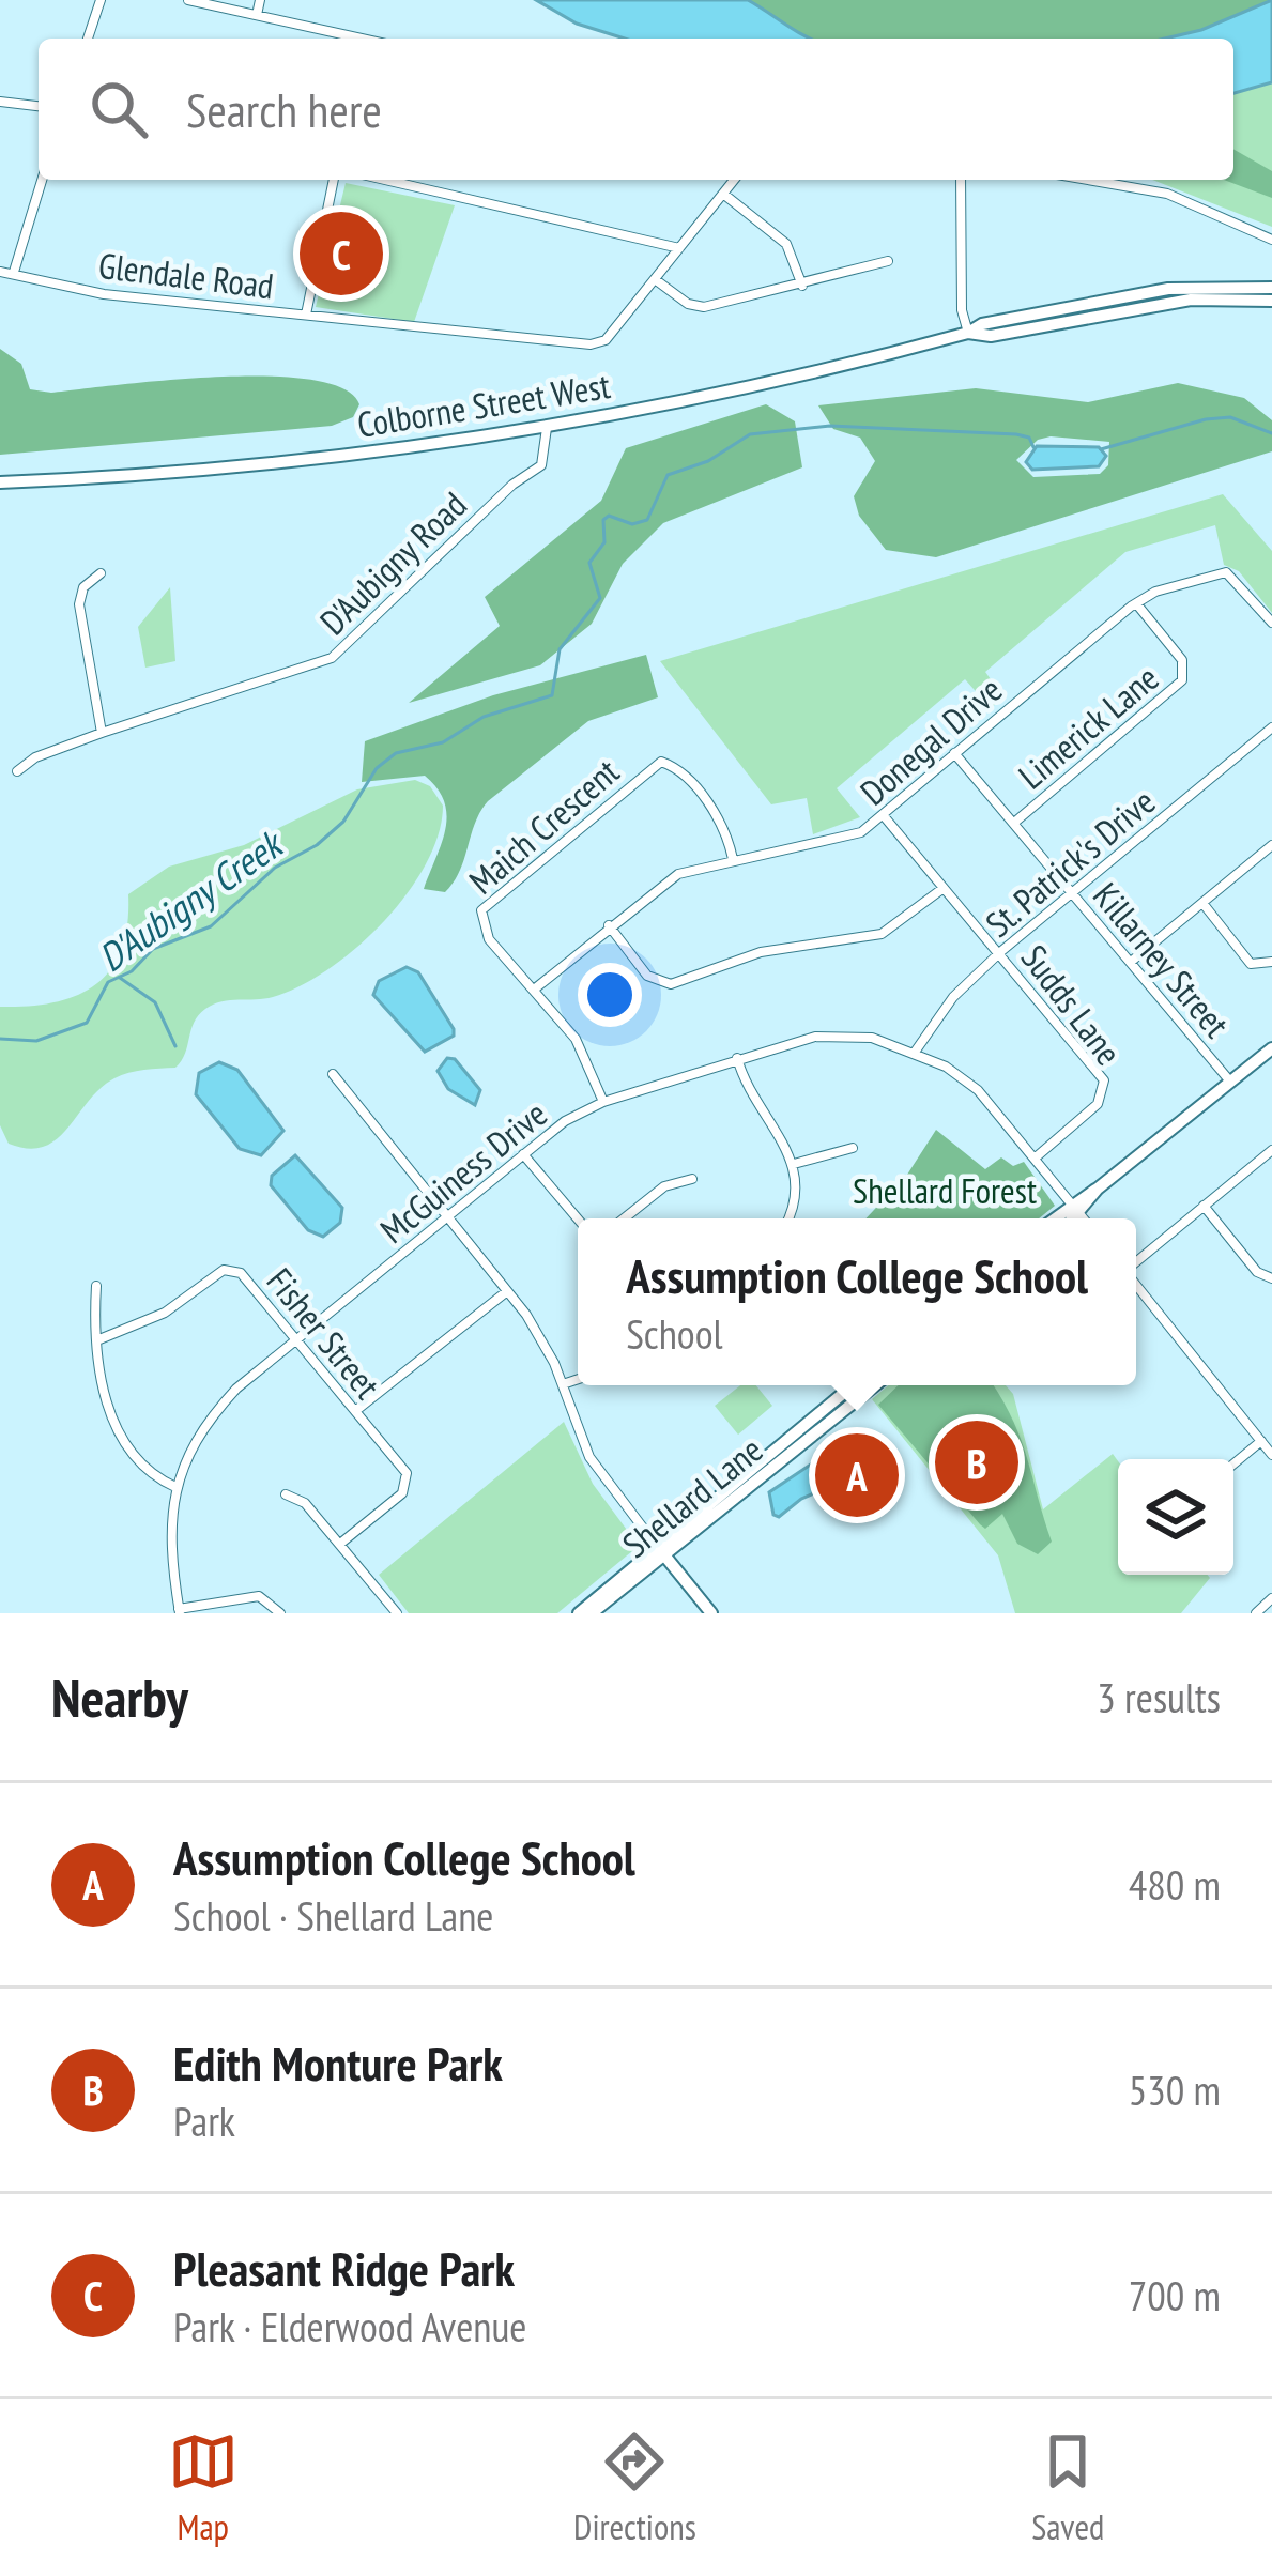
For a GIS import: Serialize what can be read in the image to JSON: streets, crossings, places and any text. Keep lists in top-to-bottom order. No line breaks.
{"streets":{"main road":["Colborne Street West","Shellard Lane"],"street":["Glendale Road","D'Aubigny Road","Limerick Lane","Donegal Drive","Maich Crescent","St. Patrick's Drive","Killarney Street","Sudds Lane","McGuiness Drive","Fisher Street"]},"crossings":[["Colborne Street West","D'Aubigny Road"],["Limerick Lane","Donegal Drive"],["Limerick Lane","Killarney Street"],["Donegal Drive","Maich Crescent"],["Donegal Drive","Killarney Street"],["Donegal Drive","Sudds Lane"],["Maich Crescent","McGuiness Drive"],["St. Patrick's Drive","Killarney Street"],["St. Patrick's Drive","Sudds Lane"],["St. Patrick's Drive","McGuiness Drive"],["Sudds Lane","McGuiness Drive"],["McGuiness Drive","Fisher Street"]],"water":["D'Aubigny Creek"],"parks":["Shellard Forest"],"page":{"search":"Search here","pins":["C","B","A"],"popup":["Assumption College School","School"],"heading":["Nearby","3 results"],"list":[{"mark":"A","name":"Assumption College School","note":"School · Shellard Lane","value":"480 m"},{"mark":"B","name":"Edith Monture Park","note":"Park","value":"530 m"},{"mark":"C","name":"Pleasant Ridge Park","note":"Park · Elderwood Avenue","value":"700 m"}],"nav":["Map","Directions","Saved"]}}
